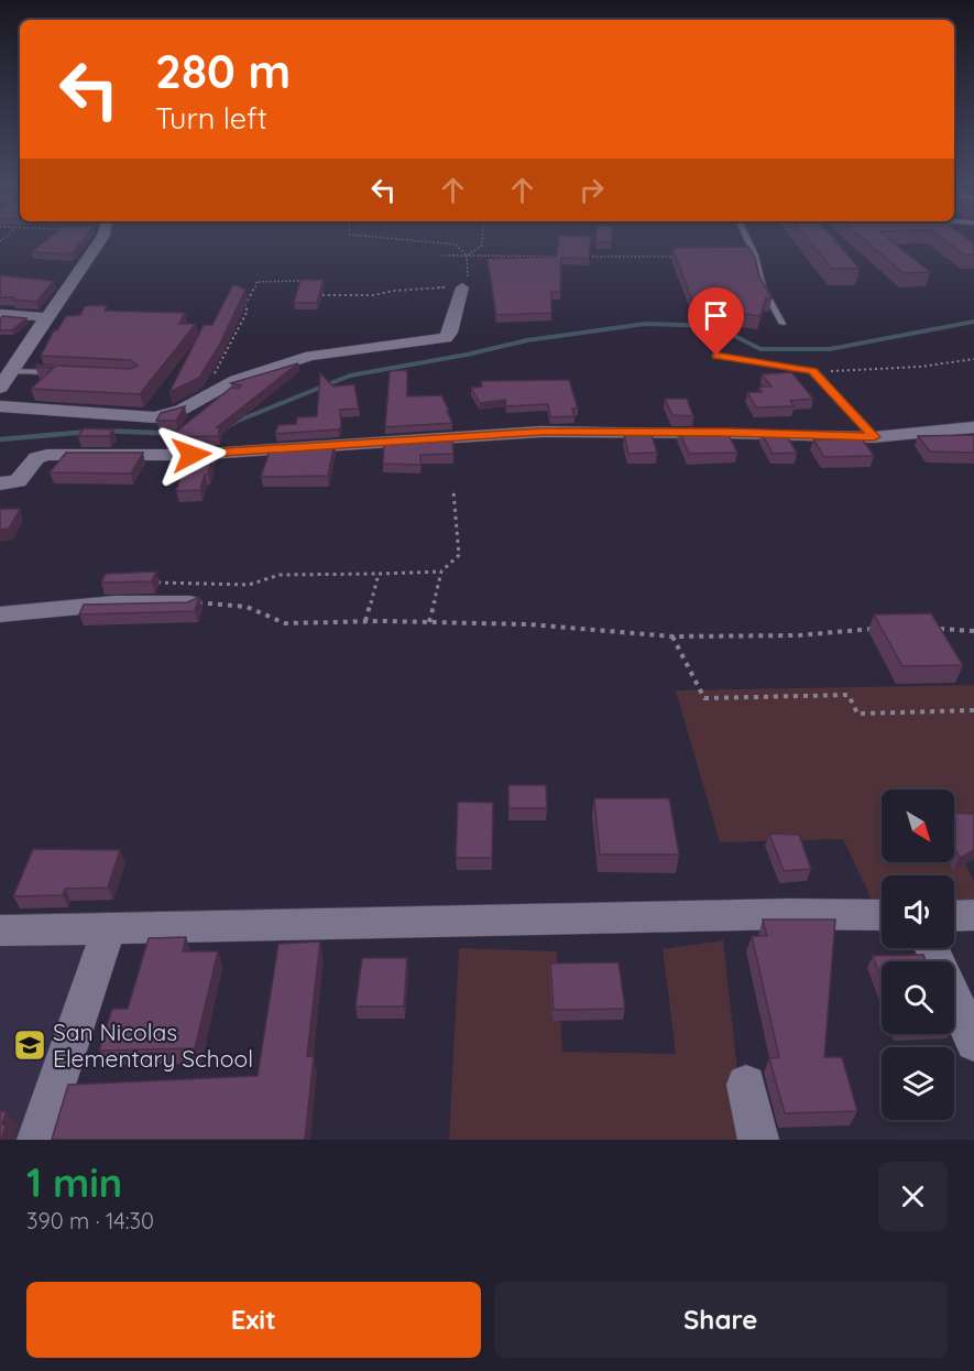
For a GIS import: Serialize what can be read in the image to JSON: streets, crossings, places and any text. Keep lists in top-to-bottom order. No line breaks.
{"places":{"school or university":["San Nicolas Elementary School"]},"north":"bottom right","page":{"turn":["280 m","Turn left"],"heading":["1 min","390 m · 14:30"],"buttons":["Exit","Share"]}}
